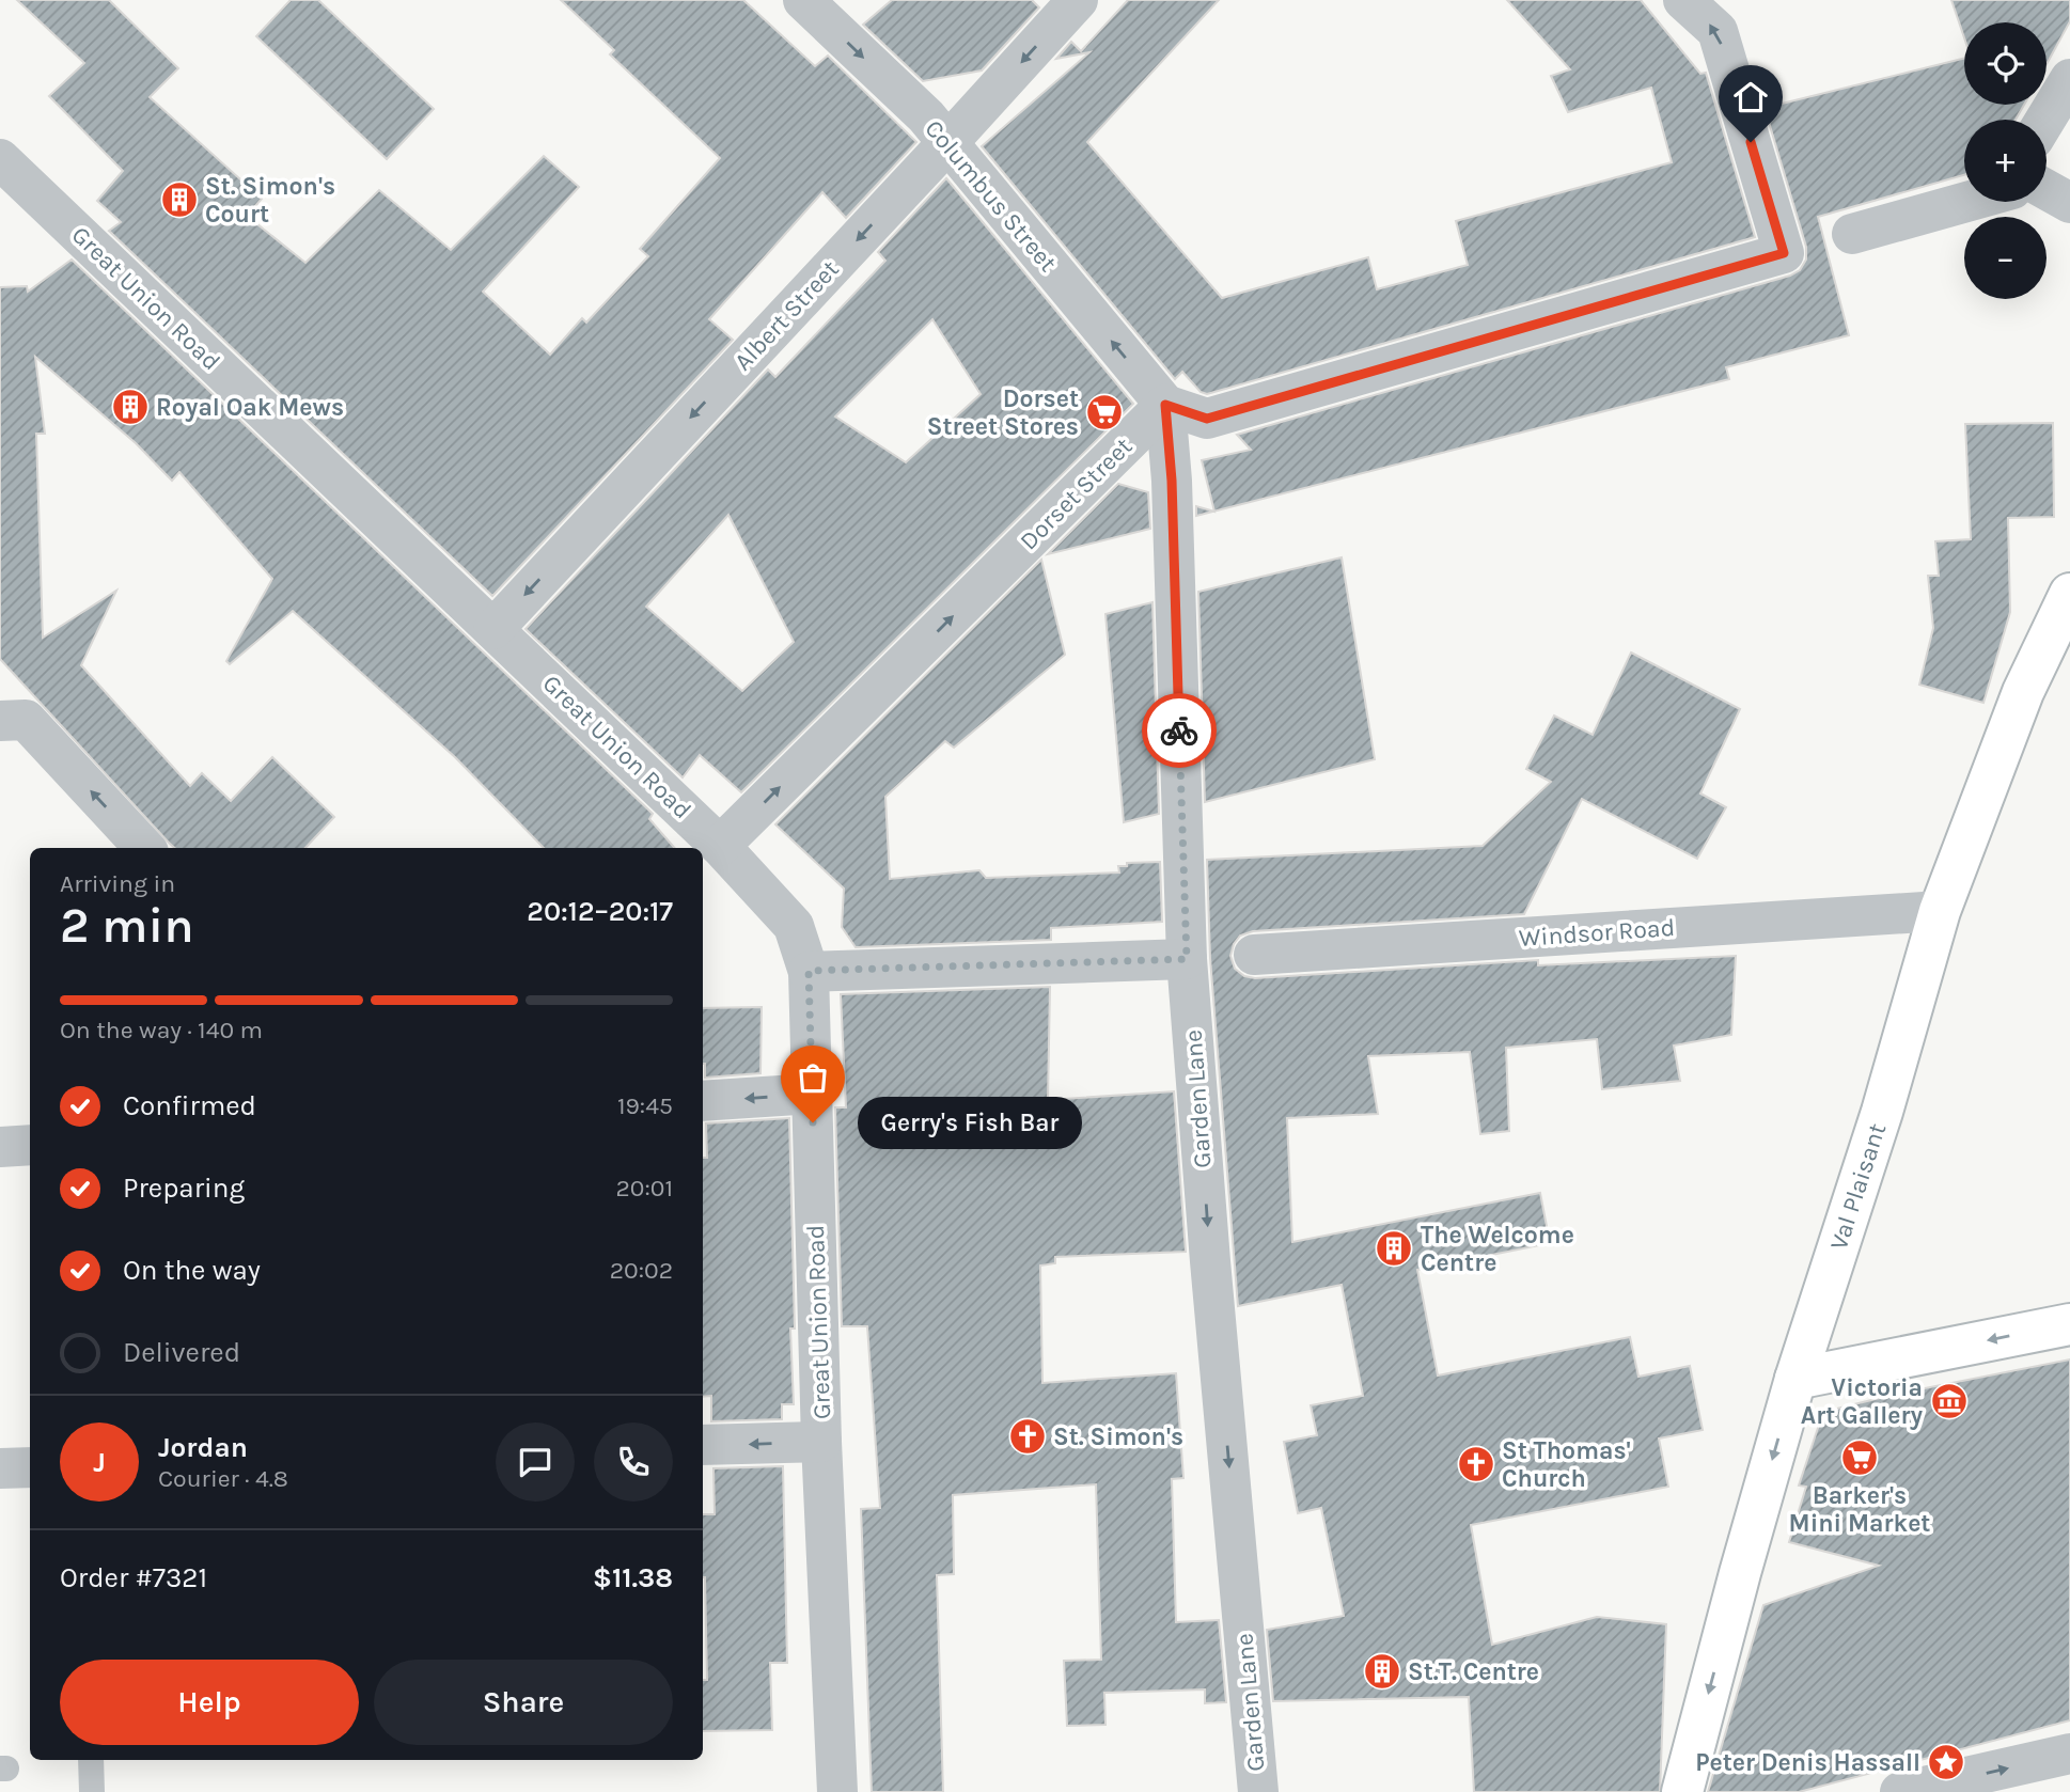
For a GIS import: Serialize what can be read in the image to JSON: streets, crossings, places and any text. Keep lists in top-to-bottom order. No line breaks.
{"streets":{"main road":["Val Plaisant"],"street":["Columbus Street","Great Union Road","Albert Street","Dorset Street","Windsor Road","Garden Lane"]},"crossings":[["Columbus Street","Albert Street"],["Columbus Street","Dorset Street"],["Columbus Street","Garden Lane"],["Great Union Road","Albert Street"],["Great Union Road","Dorset Street"],["Dorset Street","Garden Lane"],["Windsor Road","Val Plaisant"]],"one_way":["Albert Street","Dorset Street","Garden Lane"],"places":{"building":["St. Simon's Court","Royal Oak Mews","The Welcome Centre","St.T. Centre"],"supermarket":["Dorset Street Stores","Barker's Mini Market"],"other":["Gerry's Fish Bar"],"museum":["Victoria Art Gallery"],"church":["St. Simon's","St Thomas' Church"],"place":["Peter Denis Hassall"]},"page":{"map_buttons":["+","−"],"heading":["2 min","Arriving in","20:12–20:17"],"panel":["Jordan","Courier · 4.8","Order #7321","$11.38"],"bar":"On the way · 140 m","list":[["Confirmed","19:45"],["Preparing","20:01"],["On the way","20:02"],"Delivered"],"bubble":"Gerry's Fish Bar","round":"J","buttons":["Help","Share"]}}
